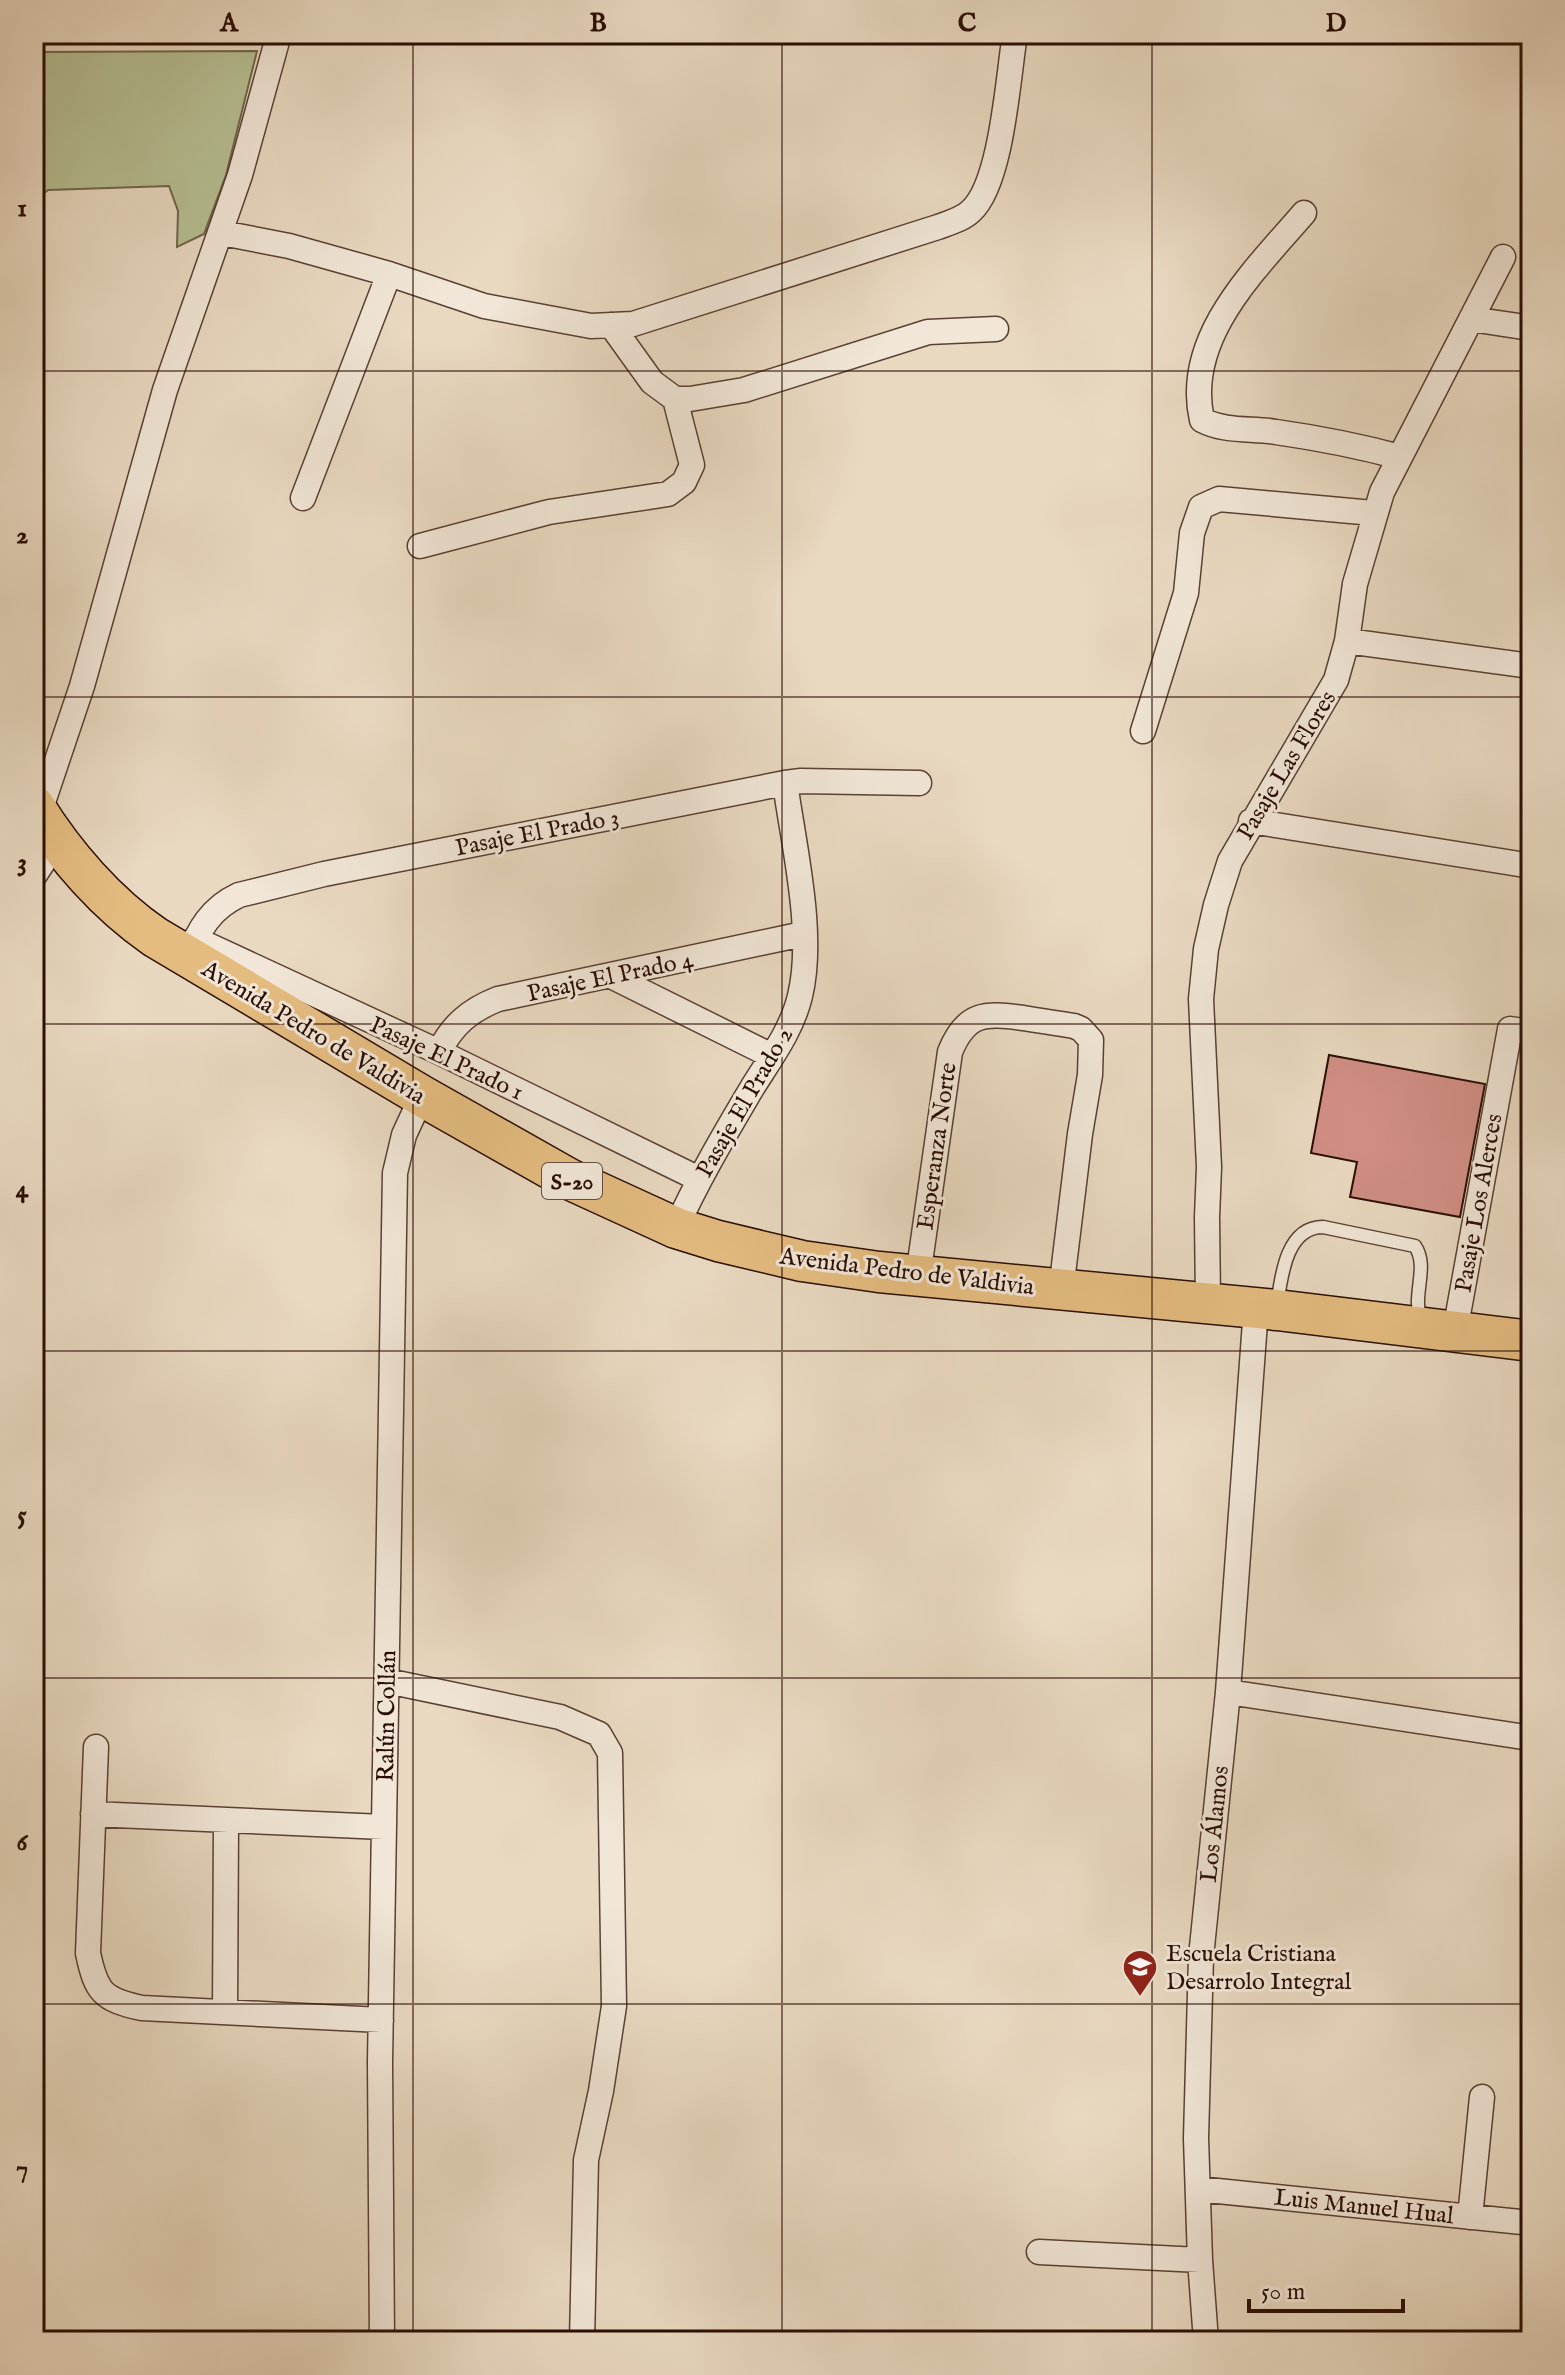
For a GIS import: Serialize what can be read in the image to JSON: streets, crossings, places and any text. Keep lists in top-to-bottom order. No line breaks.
{"streets":{"main road":["Avenida Pedro de Valdivia","S-20"],"street":["Pasaje Las Flores","Pasaje El Prado 3","Pasaje El Prado 4","Pasaje El Prado 1","Pasaje El Prado 2","Esperanza Norte","Pasaje Los Alerces","Ralún Collán","Los Álamos","Luis Manuel Hual"]},"crossings":[["Pasaje Las Flores","Avenida Pedro de Valdivia"],["Pasaje El Prado 3","Avenida Pedro de Valdivia"],["Pasaje El Prado 3","Pasaje El Prado 1"],["Pasaje El Prado 3","Pasaje El Prado 2"],["Pasaje El Prado 4","Pasaje El Prado 1"],["Pasaje El Prado 4","Pasaje El Prado 2"],["Avenida Pedro de Valdivia","Pasaje El Prado 1"],["Avenida Pedro de Valdivia","Pasaje El Prado 2"],["Avenida Pedro de Valdivia","Esperanza Norte"],["Avenida Pedro de Valdivia","Pasaje Los Alerces"],["Avenida Pedro de Valdivia","Ralún Collán"],["Avenida Pedro de Valdivia","Los Álamos"],["Pasaje El Prado 1","Pasaje El Prado 2"],["Los Álamos","Luis Manuel Hual"]],"places":{"school or university":["Escuela Cristiana Desarrolo Integral"]},"scale_bar":"50 m","grid":{"columns":["A","B","C","D"],"rows":["1","2","3","4","5","6","7"]}}
